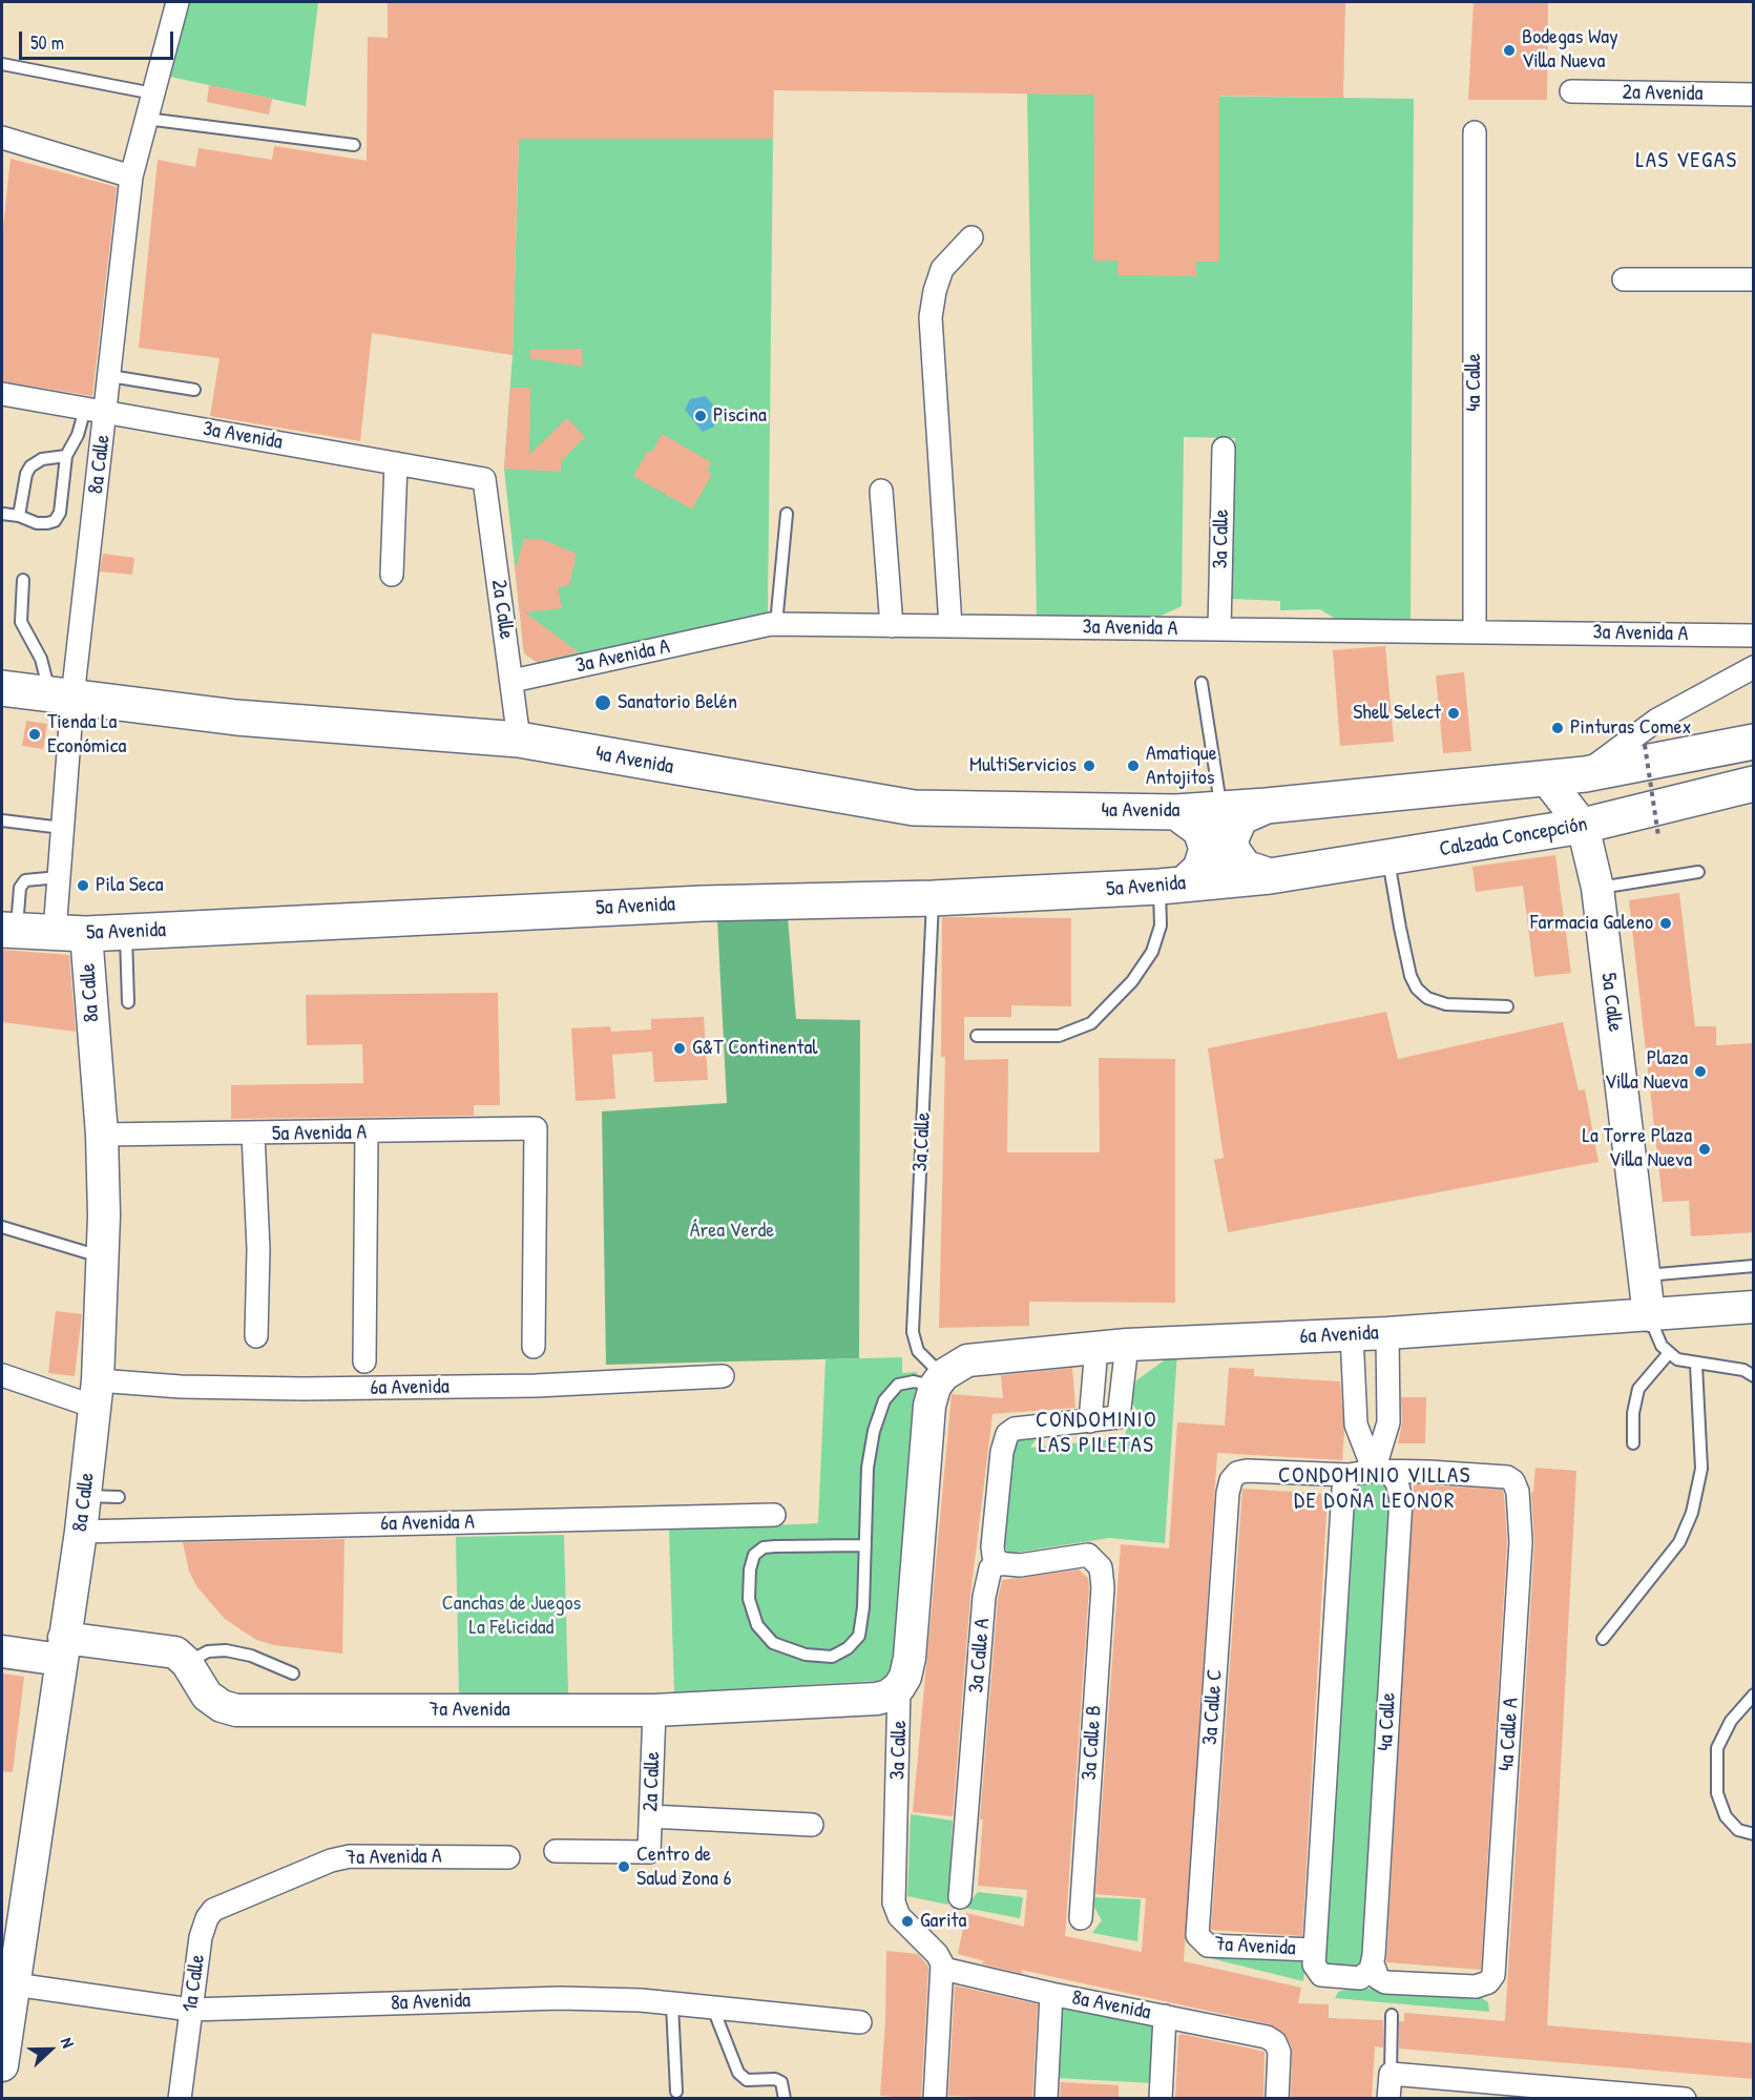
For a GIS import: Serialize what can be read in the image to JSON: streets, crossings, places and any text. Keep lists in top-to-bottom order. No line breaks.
{"streets":{"main road":["8a Calle","3a Calle","4a Avenida","Calzada Concepción","5a Avenida","5a Calle","6a Avenida","7a Avenida"],"street":["2a Avenida","4a Calle","3a Avenida","2a Calle","3a Avenida A","5a Avenida A","6a Avenida A","3a Calle A","3a Calle C","4a Calle A","3a Calle B","7a Avenida A","1a Calle","8a Avenida"]},"crossings":[["4a Calle","3a Avenida A"],["4a Calle","6a Avenida"],["4a Calle","7a Avenida"],["4a Calle","4a Calle A"],["3a Avenida","8a Calle"],["3a Avenida","2a Calle"],["8a Calle","4a Avenida"],["8a Calle","5a Avenida"],["8a Calle","5a Avenida A"],["8a Calle","6a Avenida"],["8a Calle","6a Avenida A"],["8a Calle","8a Avenida"],["3a Calle","3a Avenida A"],["3a Calle","5a Avenida"],["3a Calle","6a Avenida"],["3a Calle","7a Avenida"],["3a Calle","8a Avenida"],["2a Calle","3a Avenida A"],["2a Calle","4a Avenida"],["2a Calle","7a Avenida"],["Calzada Concepción","5a Avenida"],["Calzada Concepción","5a Calle"],["5a Calle","6a Avenida"],["3a Calle A","3a Calle B"],["3a Calle C","7a Avenida"],["7a Avenida","4a Calle A"],["7a Avenida A","1a Calle"],["1a Calle","8a Avenida"]],"districts":["LAS VEGAS","CONDOMINIO LAS PILETAS","CONDOMINIO VILLAS DE DOÑA LEONOR"],"parks":["Área Verde","Canchas de Juegos La Felicidad"],"places":["Bodegas Way Villa Nueva","Piscina","Sanatorio Belén","Shell Select","Pinturas Comex","Tienda La Económica","MultiServicios","Amatique Antojitos","Pila Seca","Farmacia Galeno","G&T Continental","Plaza Villa Nueva","La Torre Plaza Villa Nueva","Centro de Salud Zona 6","Garita"],"scale_bar":"50 m","north":"right"}
